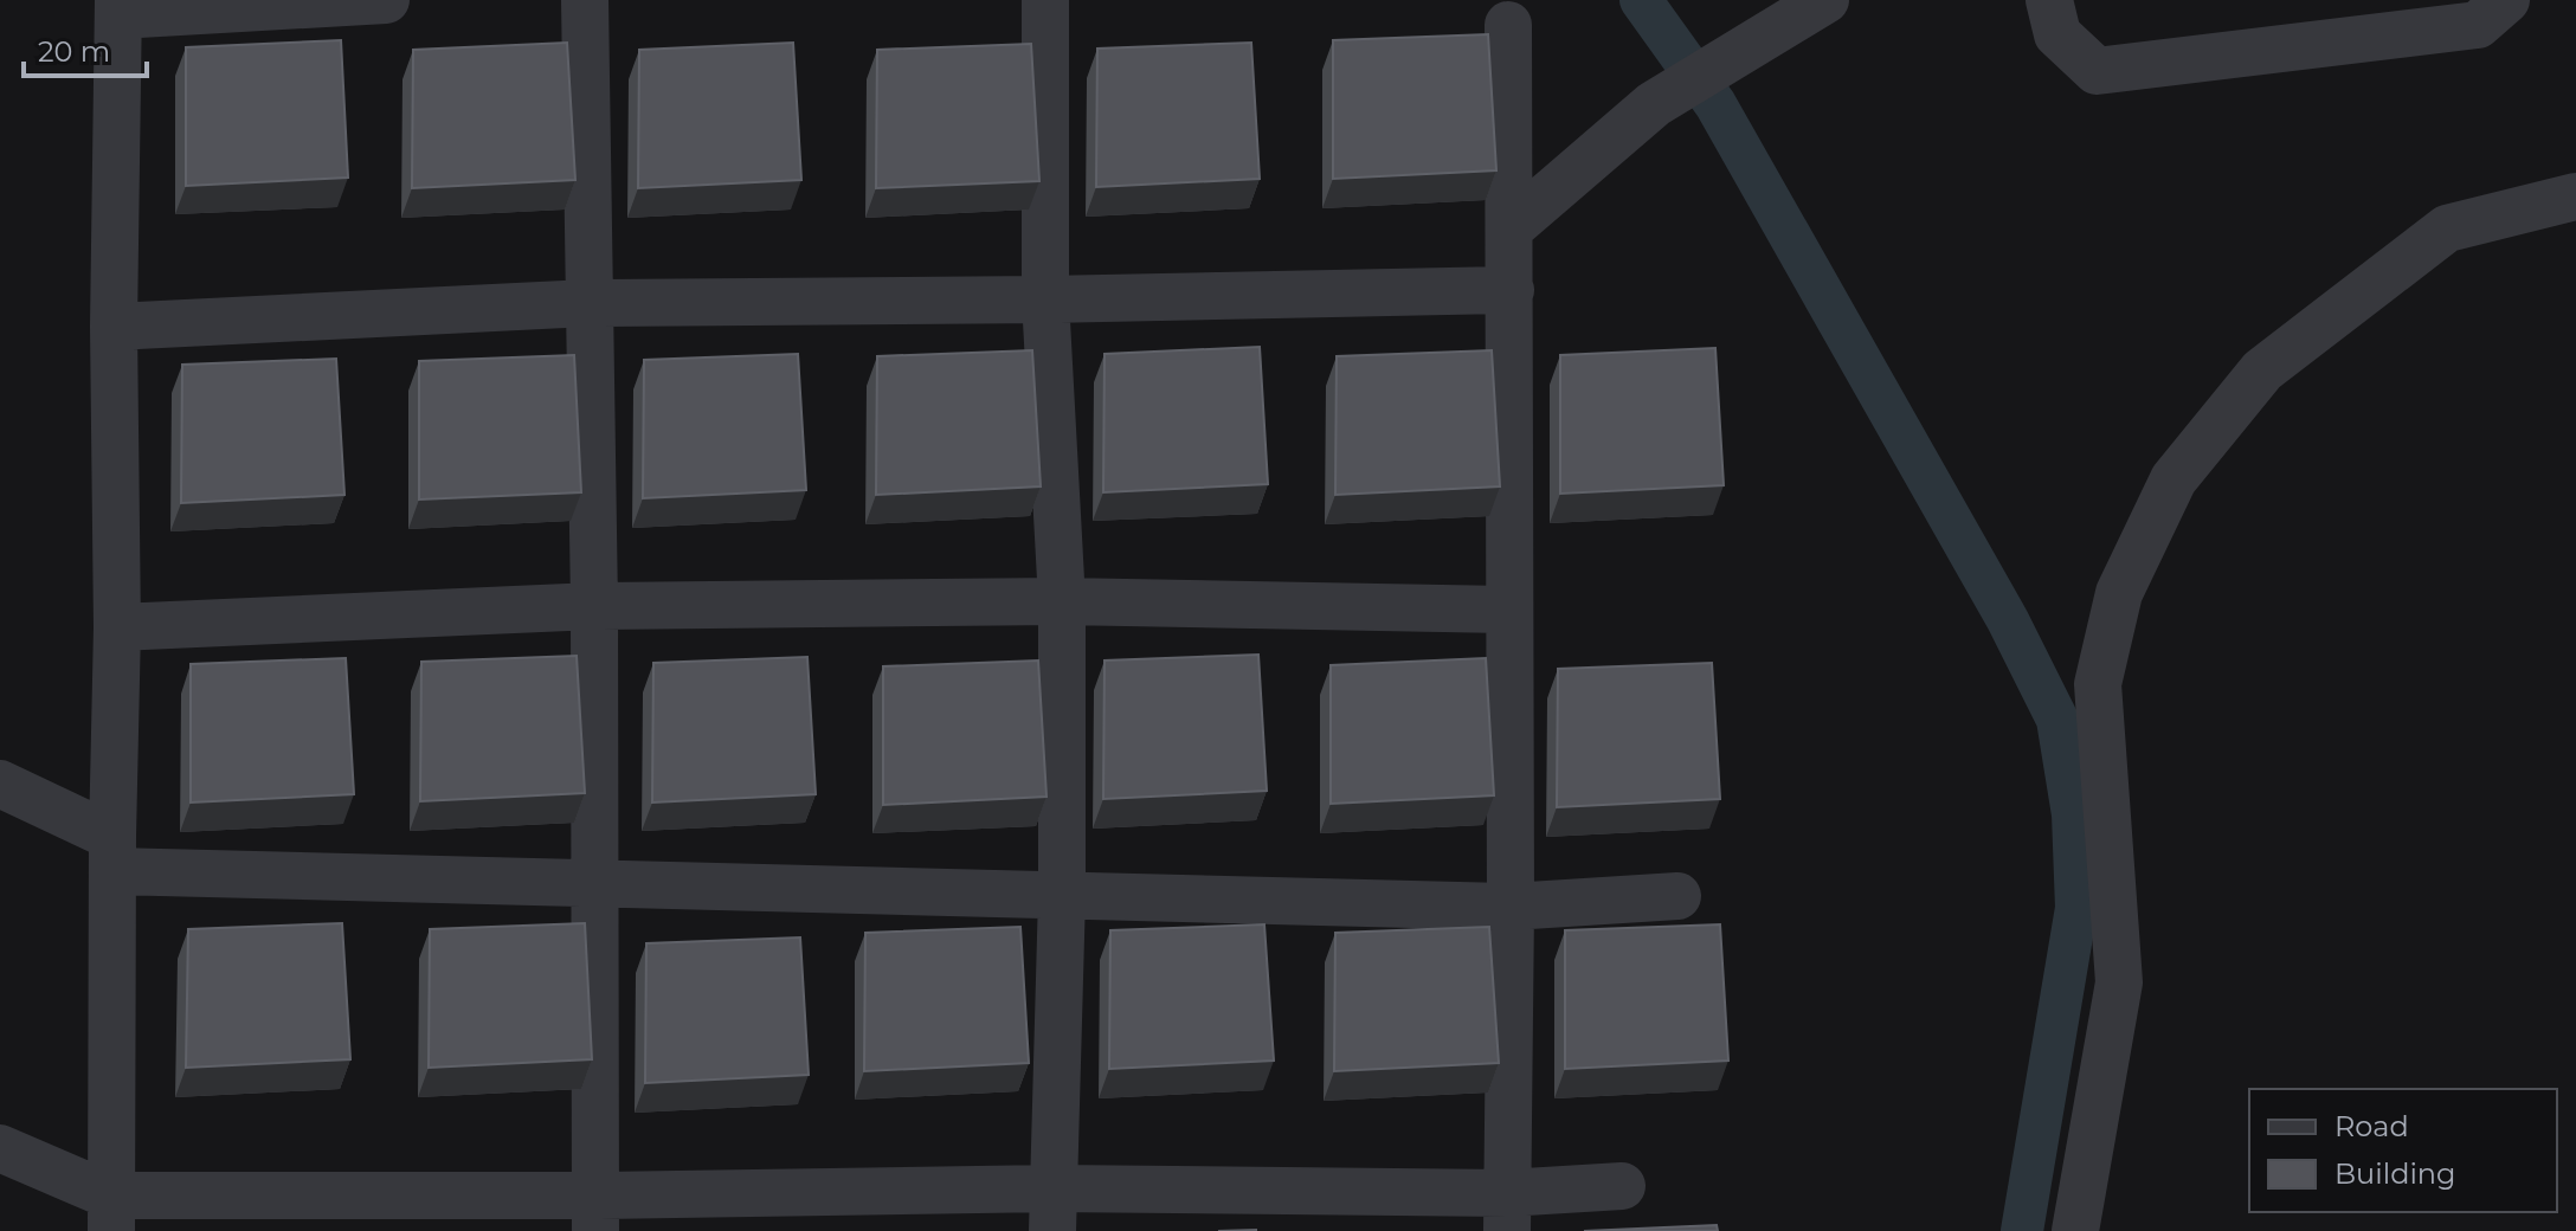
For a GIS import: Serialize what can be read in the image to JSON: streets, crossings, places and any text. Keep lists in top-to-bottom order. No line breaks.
{"legend":["Road","Building"],"scale_bar":"20 m"}
